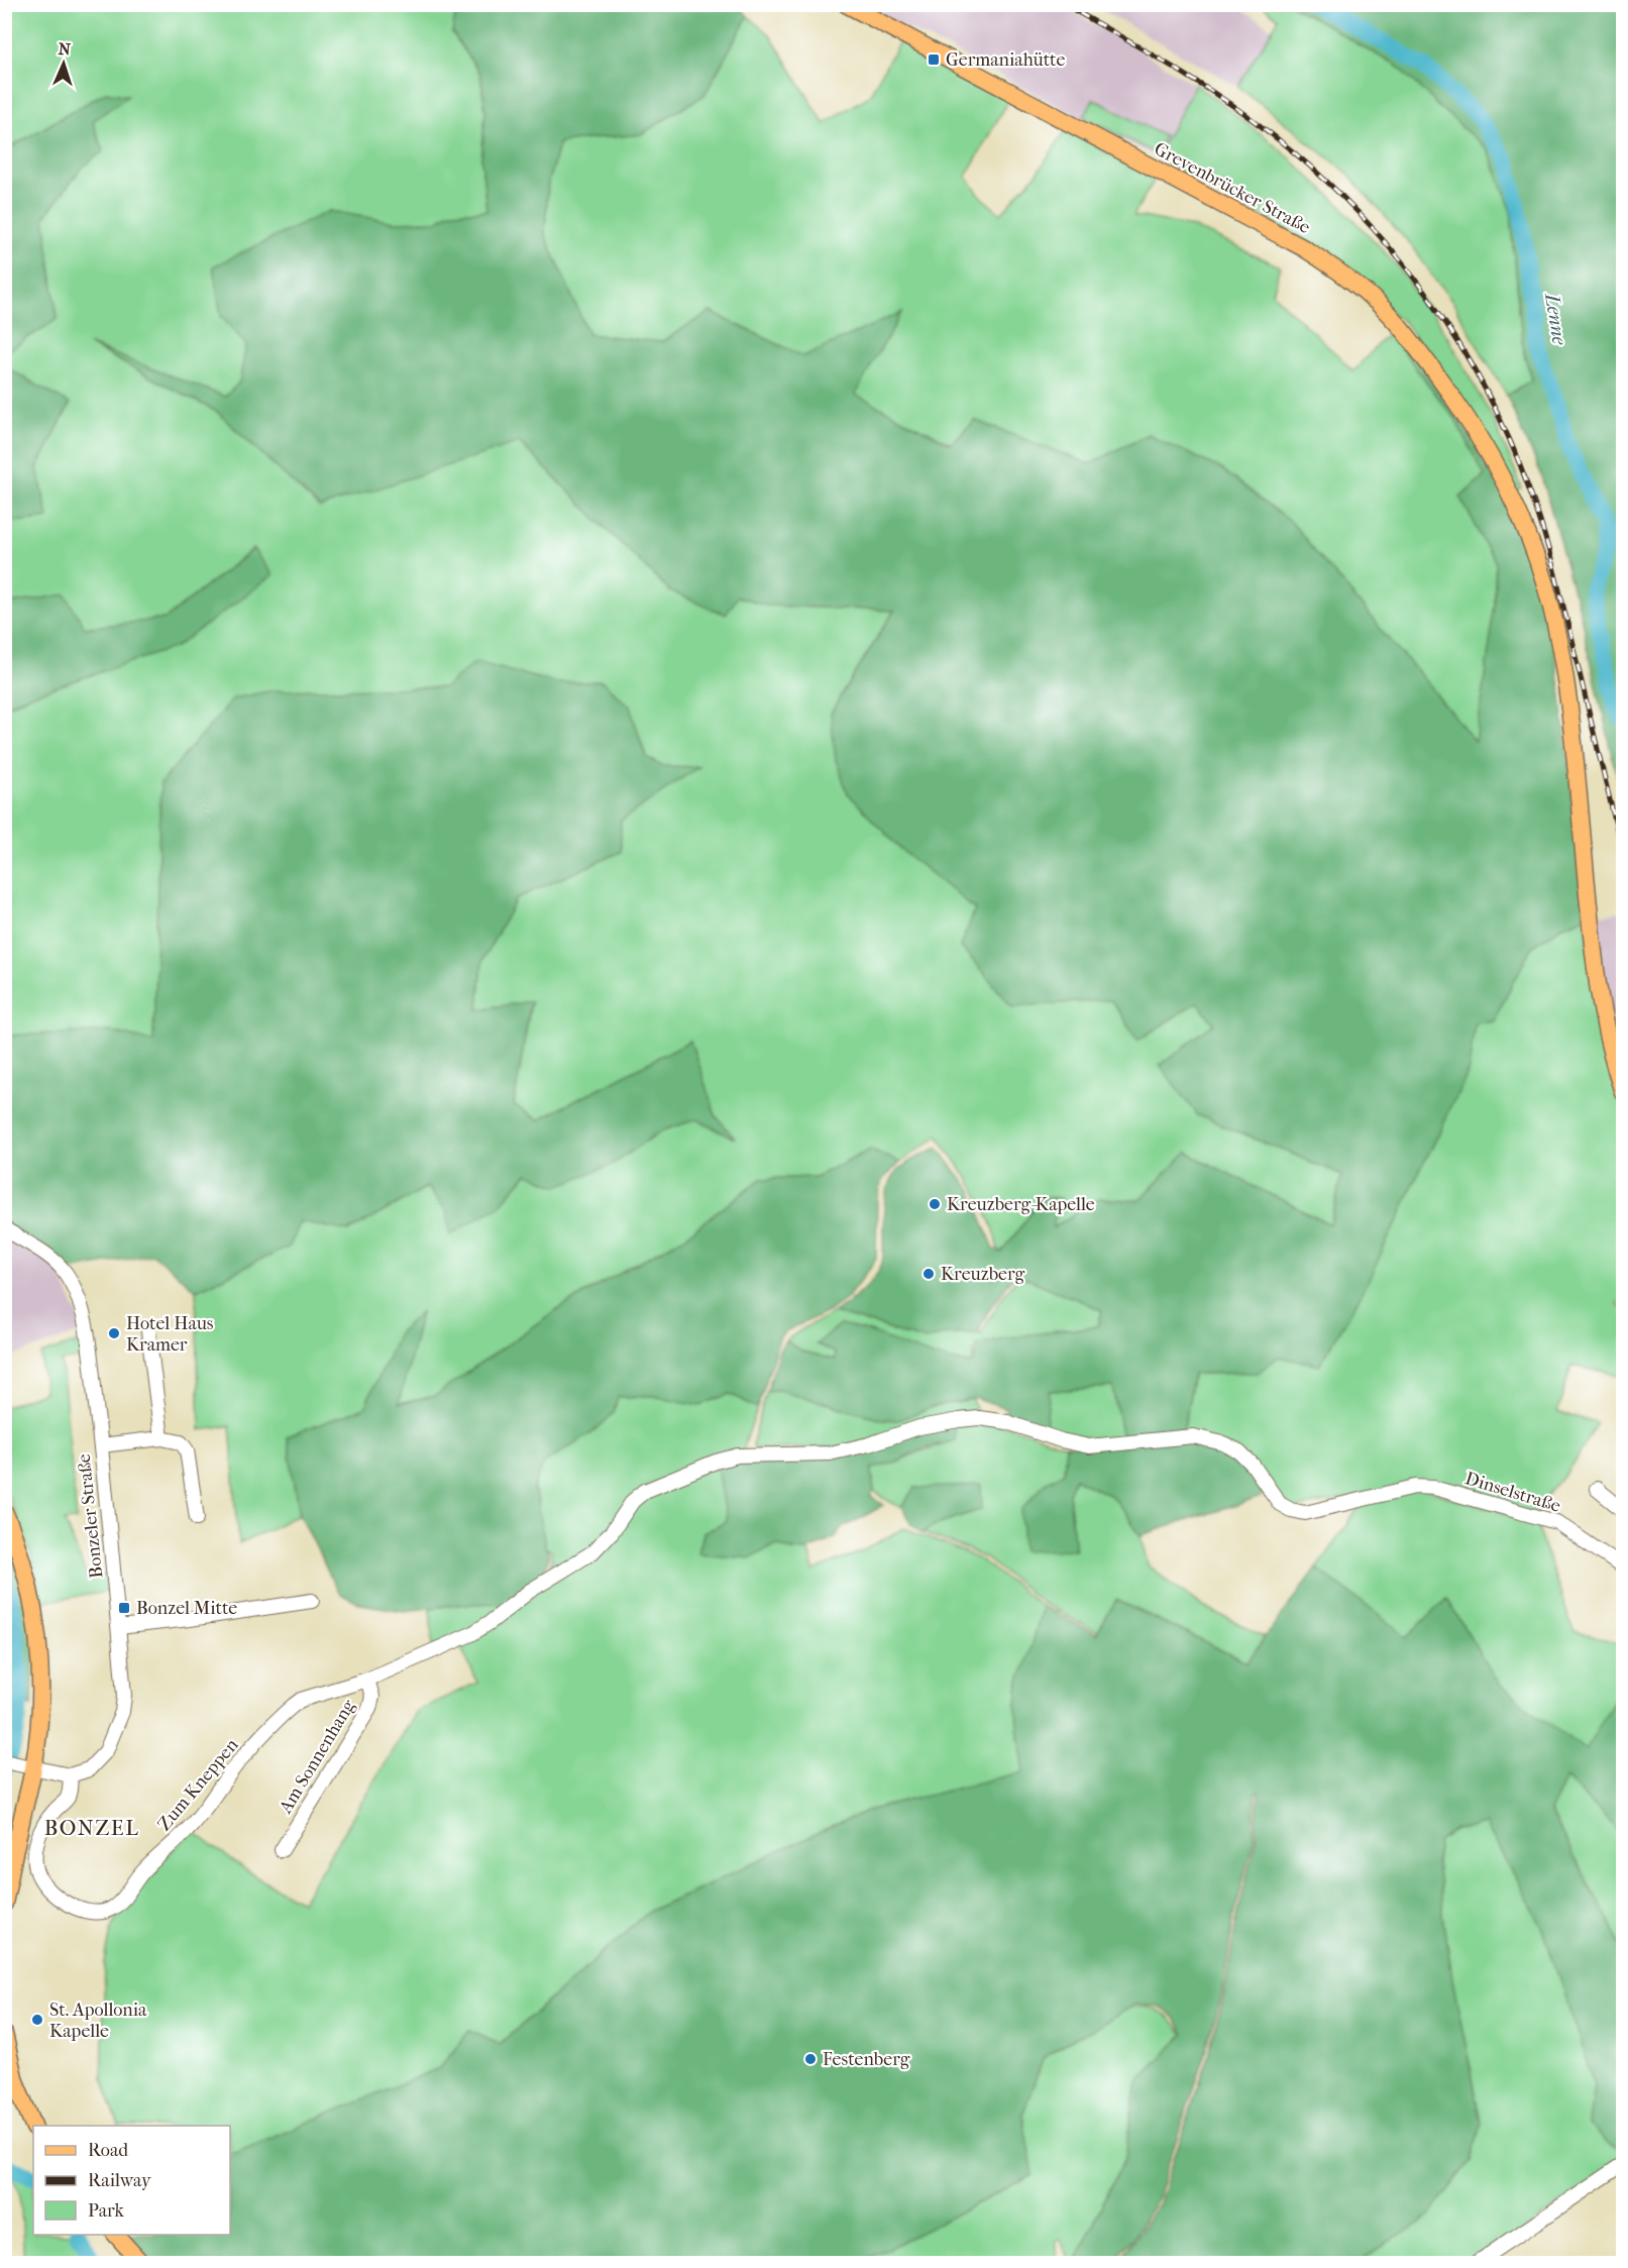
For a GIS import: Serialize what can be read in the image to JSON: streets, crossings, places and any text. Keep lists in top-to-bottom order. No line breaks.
{"streets":{"main road":["Grevenbrücker Straße"],"street":["Dinselstraße","Bonzeler Straße","Am Sonnenhang","Zum Kneppen"]},"crossings":[["Dinselstraße","Zum Kneppen"],["Bonzeler Straße","Zum Kneppen"],["Am Sonnenhang","Zum Kneppen"]],"districts":["BONZEL"],"water":["Lenne"],"places":{"transit":["Germaniahütte","Bonzel Mitte"],"other":["Kreuzberg-Kapelle","Kreuzberg","Hotel Haus Kramer","St. Apollonia Kapelle","Festenberg"]},"legend":["Road","Railway","Park"],"north":"top"}
